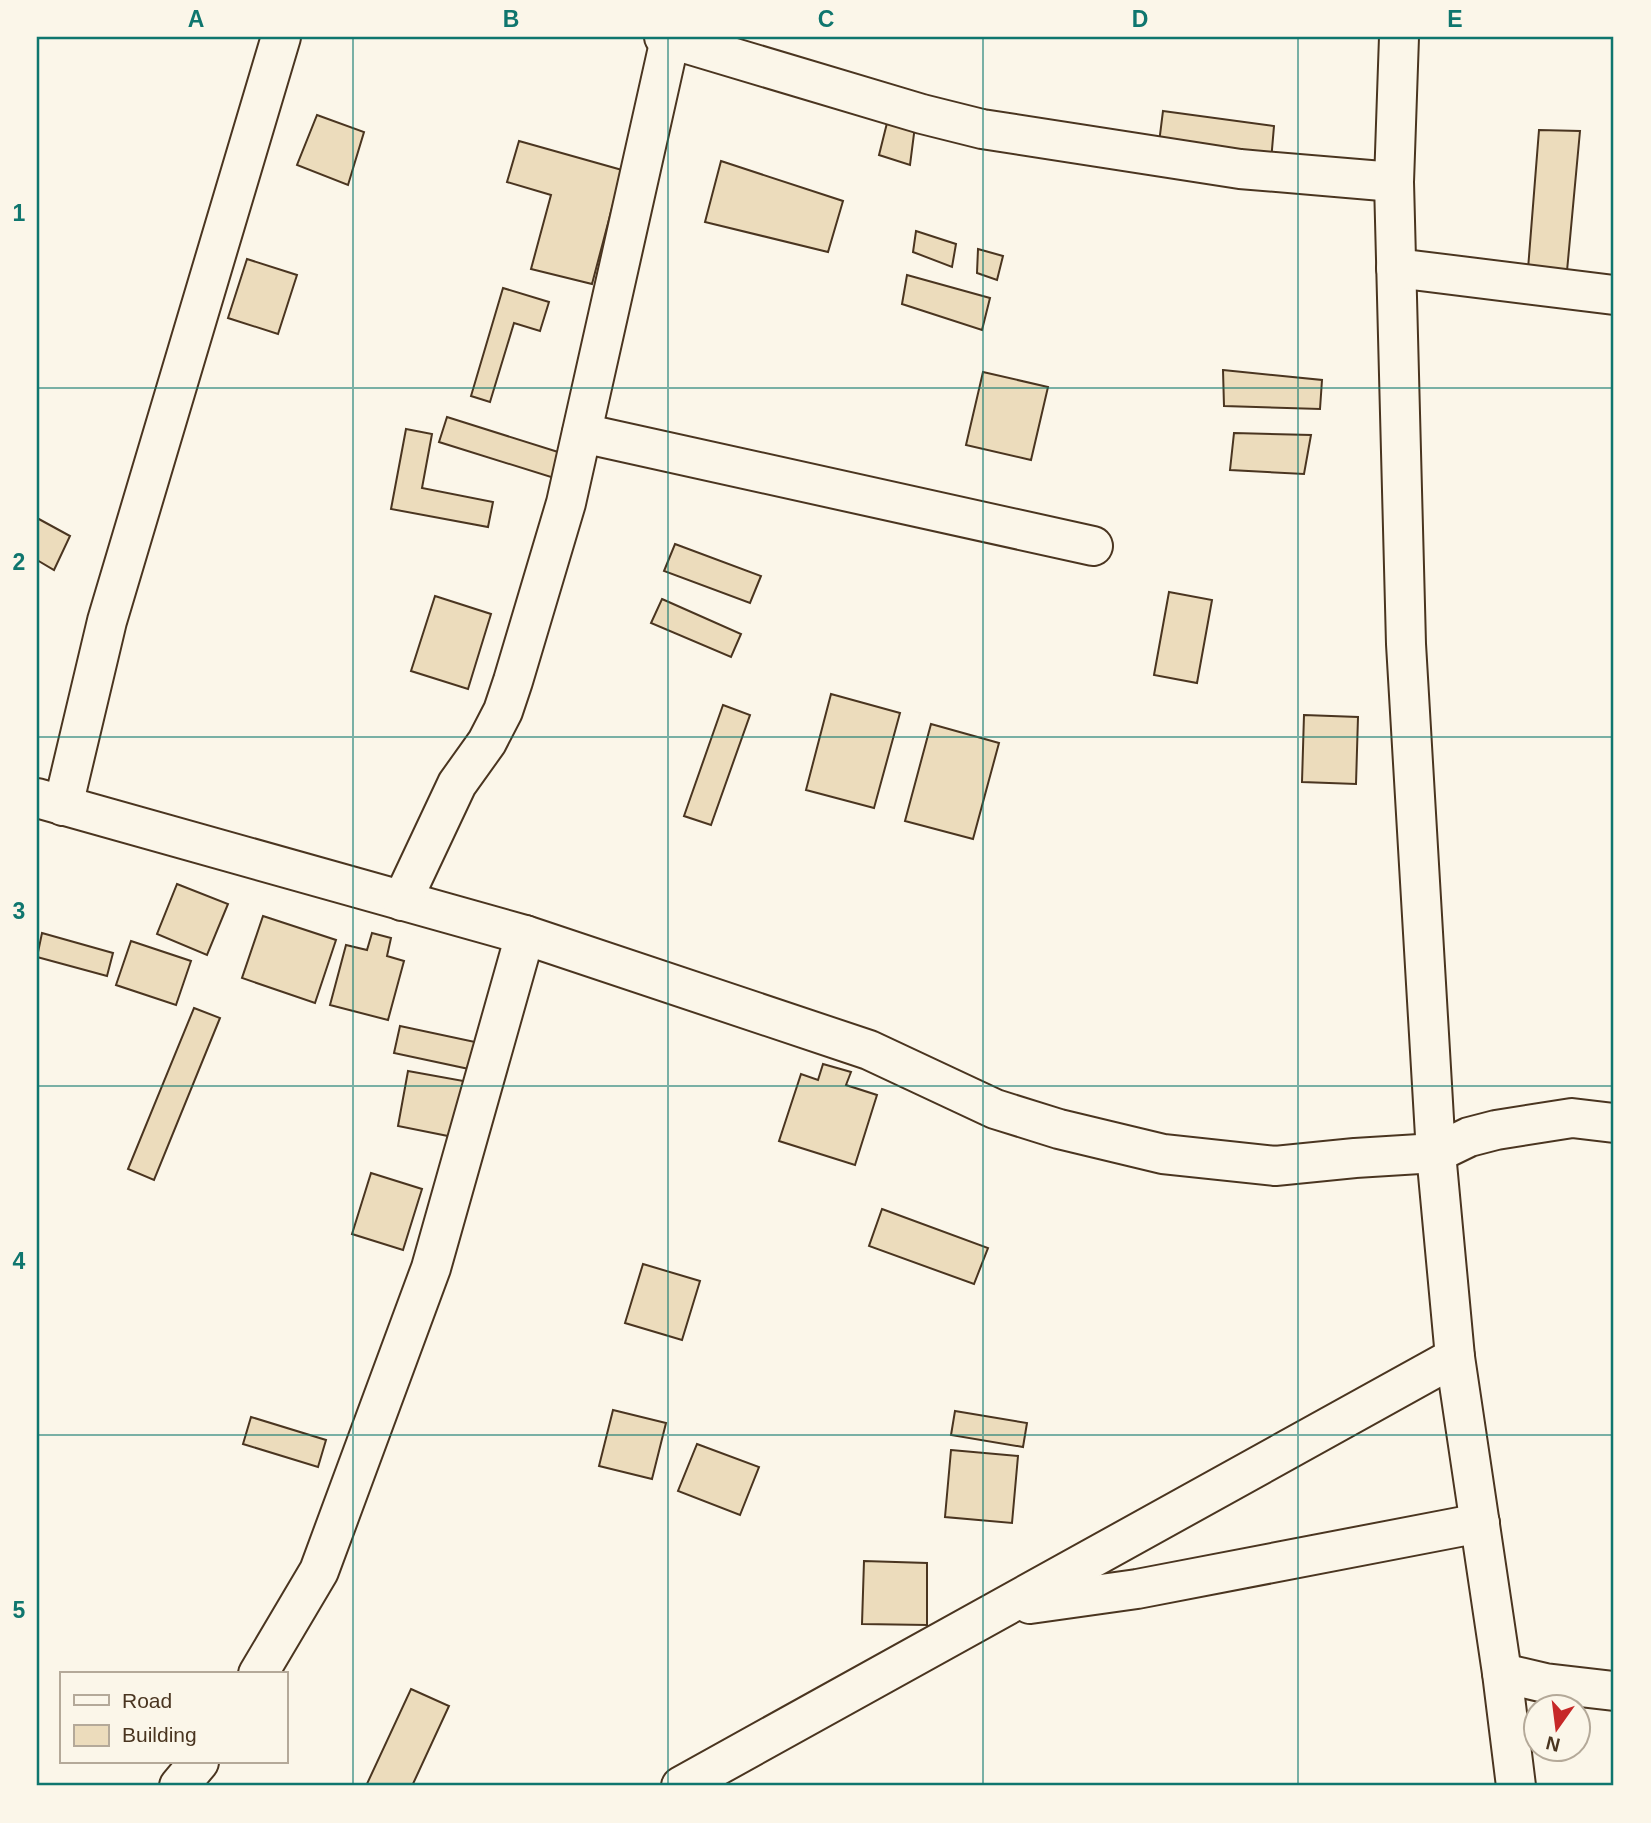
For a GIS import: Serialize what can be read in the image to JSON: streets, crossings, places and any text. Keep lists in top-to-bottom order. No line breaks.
{"legend":["Road","Building"],"north":"bottom","grid":{"columns":["A","B","C","D","E"],"rows":["1","2","3","4","5"]}}
